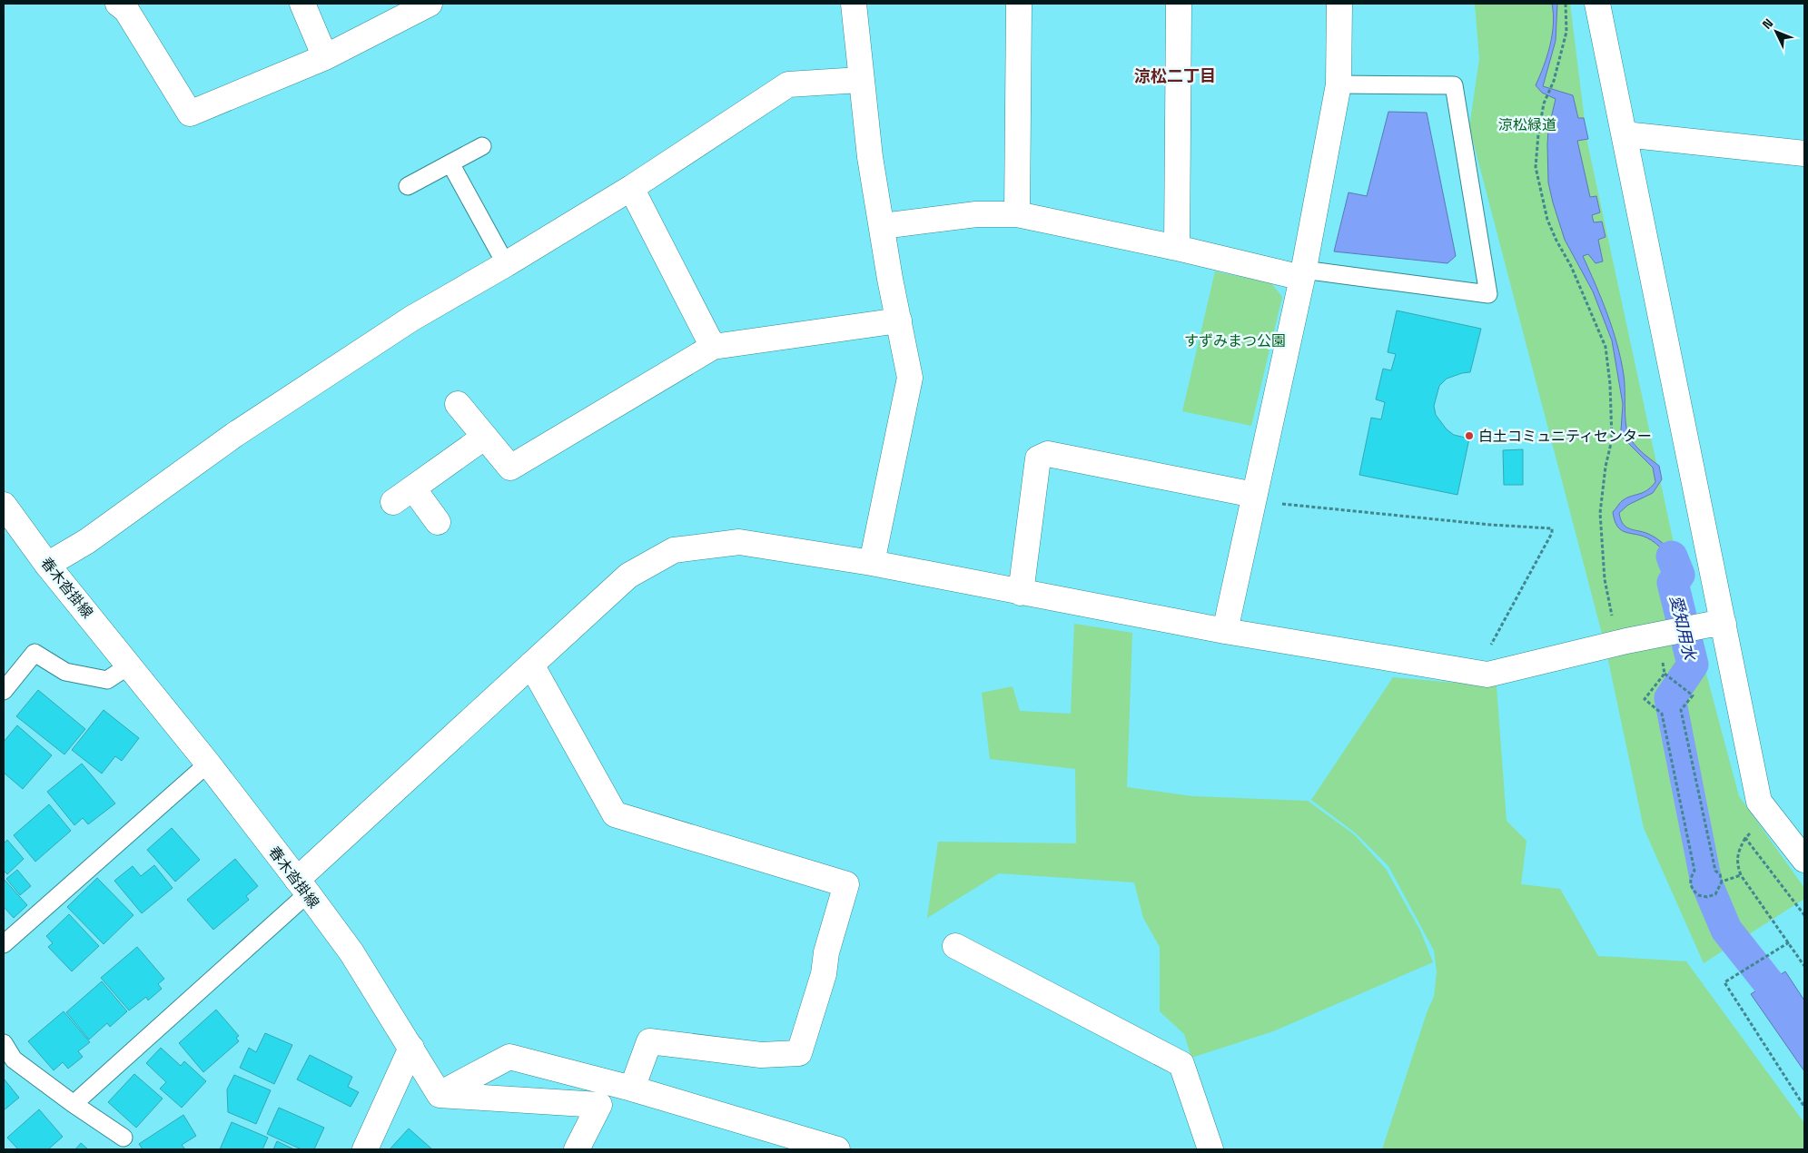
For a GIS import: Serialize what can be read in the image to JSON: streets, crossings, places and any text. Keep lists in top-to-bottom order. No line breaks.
{"streets":{"street":["春木沓掛線"]},"districts":["涼松二丁目"],"water":["愛知用水"],"parks":["涼松緑道","すずみまつ公園"],"places":["白土コミュニティセンター"],"north":"top left"}
